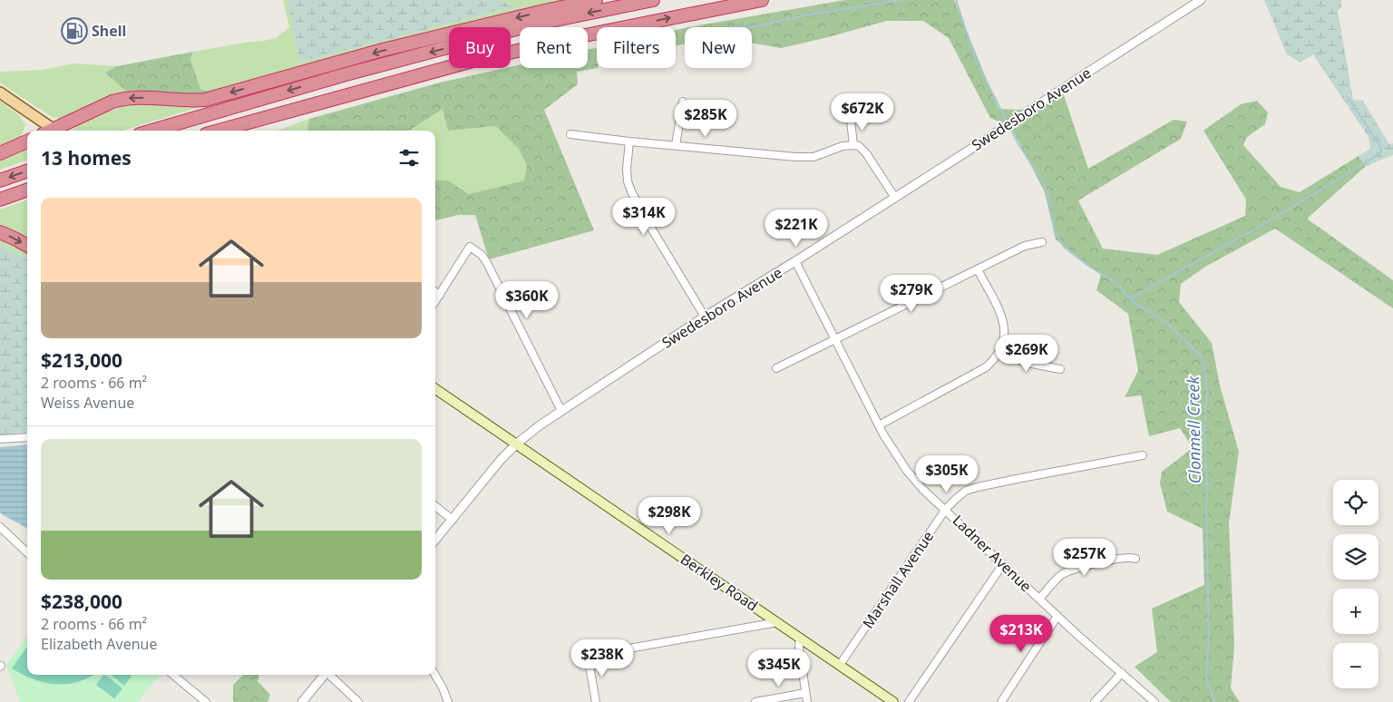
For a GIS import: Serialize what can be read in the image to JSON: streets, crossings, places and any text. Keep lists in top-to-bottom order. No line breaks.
{"streets":{"main road":["Berkley Road"],"street":["Swedesboro Avenue","Ladner Avenue","Marshall Avenue"]},"crossings":[["Swedesboro Avenue","Ladner Avenue"],["Swedesboro Avenue","Berkley Road"],["Ladner Avenue","Marshall Avenue"],["Marshall Avenue","Berkley Road"]],"water":["Clonmell Creek"],"places":{"fuel station":["Shell"]},"page":{"chip":["Buy","Rent","Filters","New"],"price":["$672K","$285K","$314K","$221K","$279K","$360K","$269K","$305K","$298K","$257K","$213K","$238K","$345K"],"heading":"13 homes","list":[{"name":"$213,000","note":"2 rooms · 66 m² · Weiss Avenue"},{"name":"$238,000","note":"2 rooms · 66 m² · Elizabeth Avenue"}],"map_buttons":["+","−"]}}
